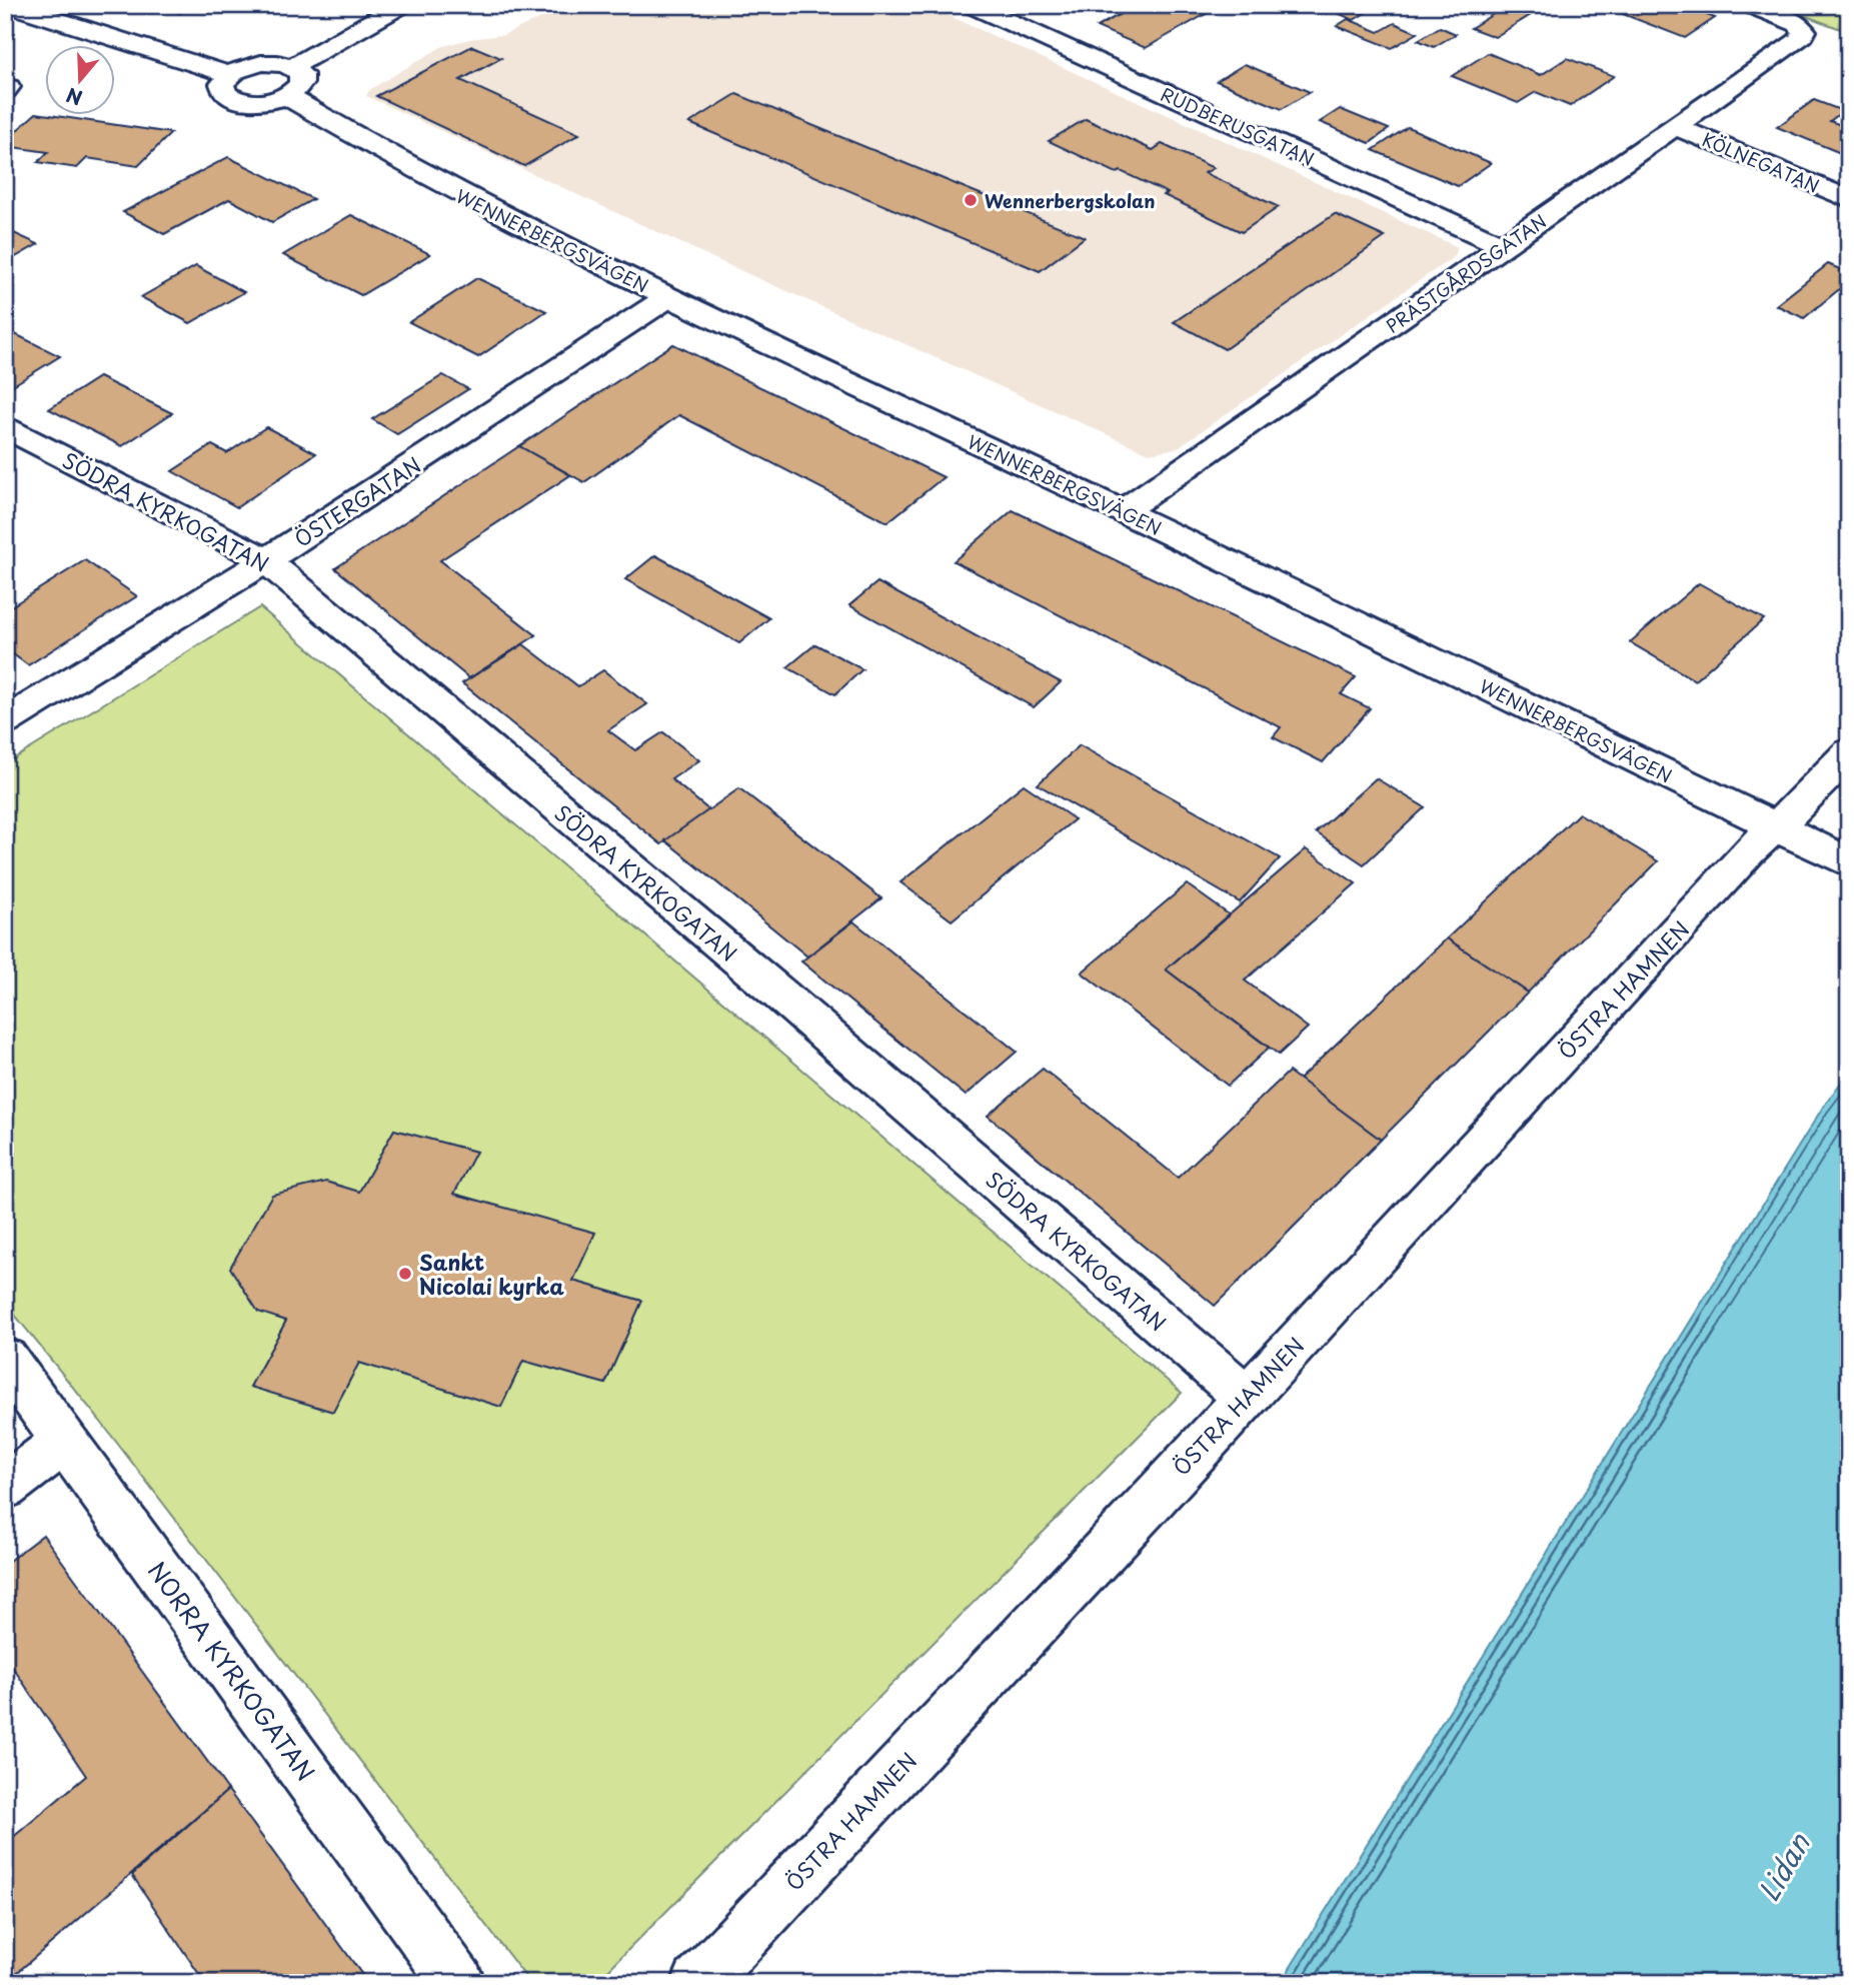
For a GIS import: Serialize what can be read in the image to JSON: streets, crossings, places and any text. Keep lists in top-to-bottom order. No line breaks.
{"streets":{"street":["RUDBERUSGATAN","KÖLNEGATAN","WENNERBERGSVÄGEN","PRÄSTGÅRDSGATAN","ÖSTERGATAN","SÖDRA KYRKOGATAN","ÖSTRA HAMNEN","NORRA KYRKOGATAN"]},"crossings":[["RUDBERUSGATAN","PRÄSTGÅRDSGATAN"],["KÖLNEGATAN","PRÄSTGÅRDSGATAN"],["WENNERBERGSVÄGEN","PRÄSTGÅRDSGATAN"],["WENNERBERGSVÄGEN","ÖSTERGATAN"],["WENNERBERGSVÄGEN","ÖSTRA HAMNEN"],["ÖSTERGATAN","SÖDRA KYRKOGATAN"],["SÖDRA KYRKOGATAN","ÖSTRA HAMNEN"]],"water":["Lidan"],"places":["Wennerbergskolan","Sankt Nicolai kyrka"],"north":"bottom"}
